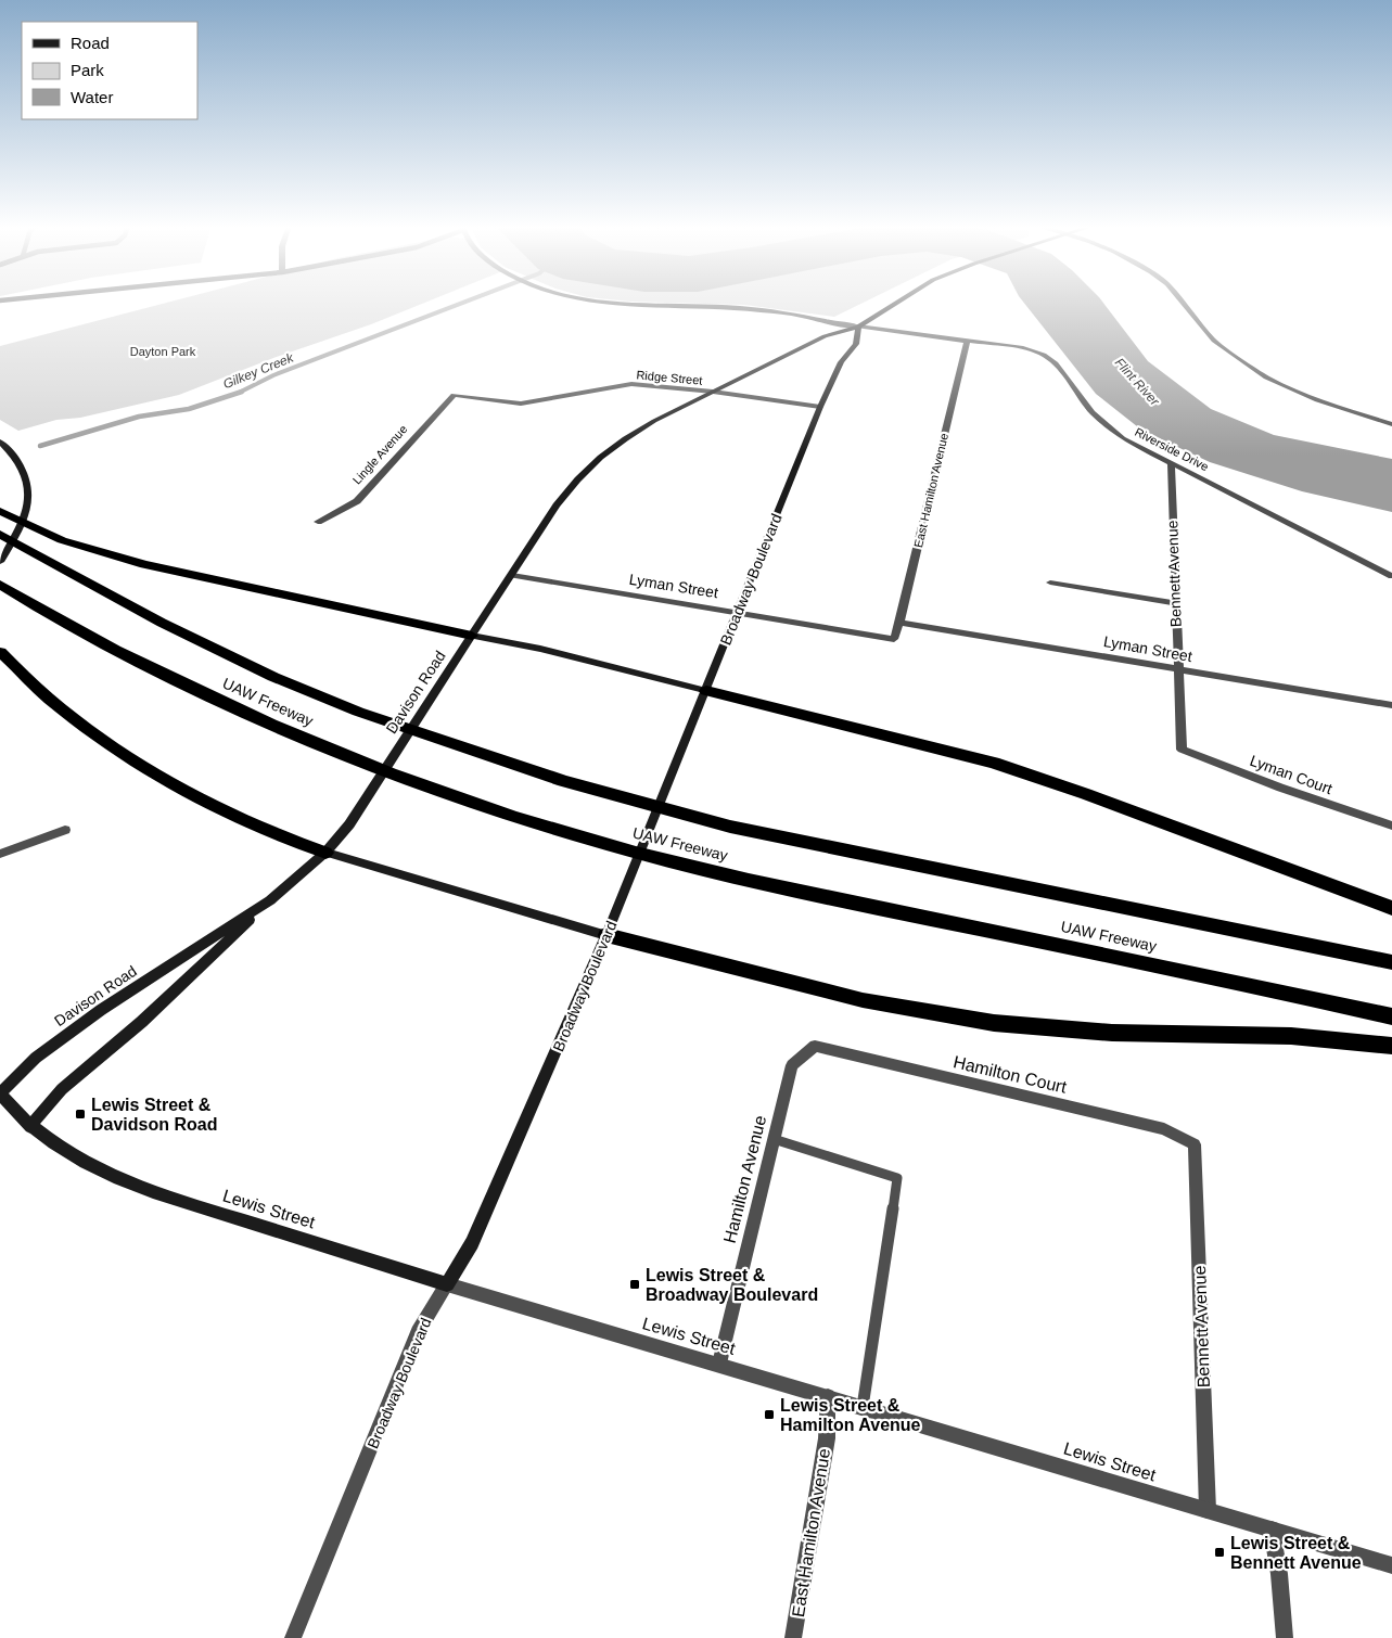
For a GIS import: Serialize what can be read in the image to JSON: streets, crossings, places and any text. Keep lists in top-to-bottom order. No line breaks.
{"streets":{"highway":["UAW Freeway"],"main road":["Broadway Boulevard","Davison Road","Lewis Street"],"street":["Ridge Street","Riverside Drive","Lingle Avenue","East Hamilton Avenue","Bennett Avenue","Lyman Street","Lyman Court","Hamilton Court","Hamilton Avenue"]},"crossings":[["Ridge Street","Lingle Avenue"],["Ridge Street","Broadway Boulevard"],["Ridge Street","Davison Road"],["Riverside Drive","East Hamilton Avenue"],["Riverside Drive","Bennett Avenue"],["Riverside Drive","Broadway Boulevard"],["Riverside Drive","Davison Road"],["East Hamilton Avenue","Lyman Street"],["East Hamilton Avenue","Lewis Street"],["Bennett Avenue","Lyman Street"],["Bennett Avenue","Lyman Court"],["Bennett Avenue","Hamilton Court"],["Bennett Avenue","Lewis Street"],["Broadway Boulevard","Lyman Street"],["Broadway Boulevard","Davison Road"],["Broadway Boulevard","Lewis Street"],["Lyman Street","Davison Road"],["Davison Road","Lewis Street"],["Hamilton Court","Hamilton Avenue"],["Hamilton Avenue","Lewis Street"]],"water":["Gilkey Creek","Flint River"],"parks":["Dayton Park"],"places":{"transit":["Lewis Street & Davidson Road","Lewis Street & Broadway Boulevard","Lewis Street & Hamilton Avenue","Lewis Street & Bennett Avenue"]},"legend":["Road","Park","Water"]}
